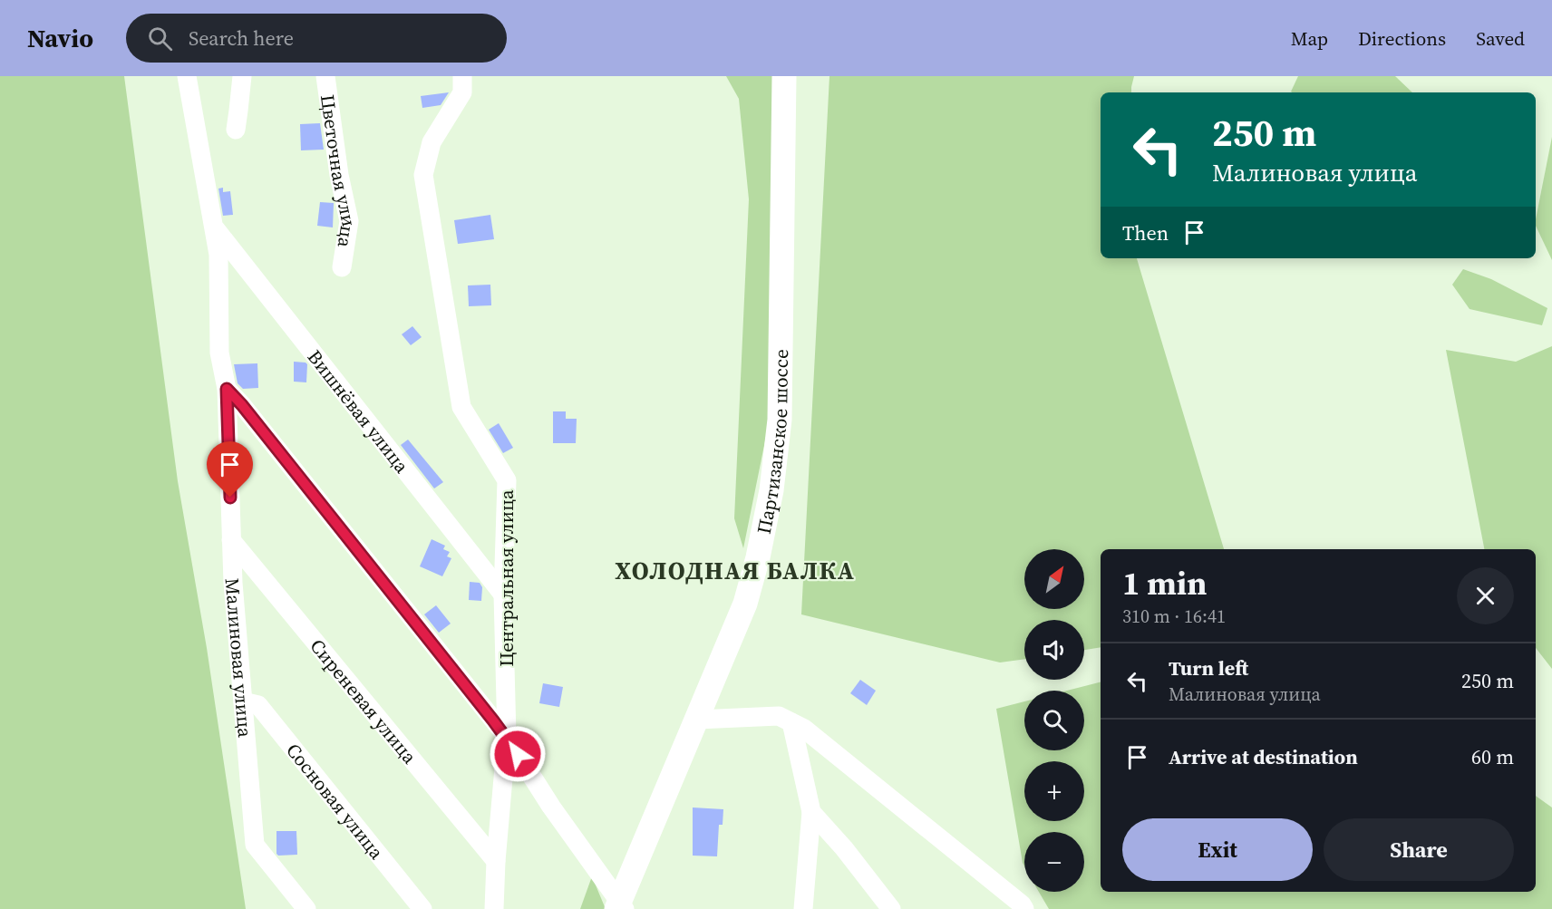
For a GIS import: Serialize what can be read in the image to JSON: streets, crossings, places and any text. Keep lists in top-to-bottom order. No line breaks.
{"streets":{"main road":["Партизанское шоссе"],"street":["Цветочная улица","Вишнёвая улица","Центральная улица","Малиновая улица","Сиреневая улица","Сосновая улица"]},"crossings":[["Вишнёвая улица","Центральная улица"],["Вишнёвая улица","Малиновая улица"],["Центральная улица","Сиреневая улица"],["Малиновая улица","Сиреневая улица"],["Малиновая улица","Сосновая улица"]],"districts":["ХОЛОДНАЯ БАЛКА"],"north":"top right","page":{"header":"Navio","search":"Search here","nav":["Map","Directions","Saved"],"turn":["250 m","Малиновая улица"],"then":"Then","map_buttons":["+","−"],"heading":["1 min","310 m · 16:41"],"list":[{"name":"Turn left","note":"Малиновая улица","value":"250 m"},{"name":"Arrive at destination","value":"60 m"}],"buttons":["Exit","Share"]}}
